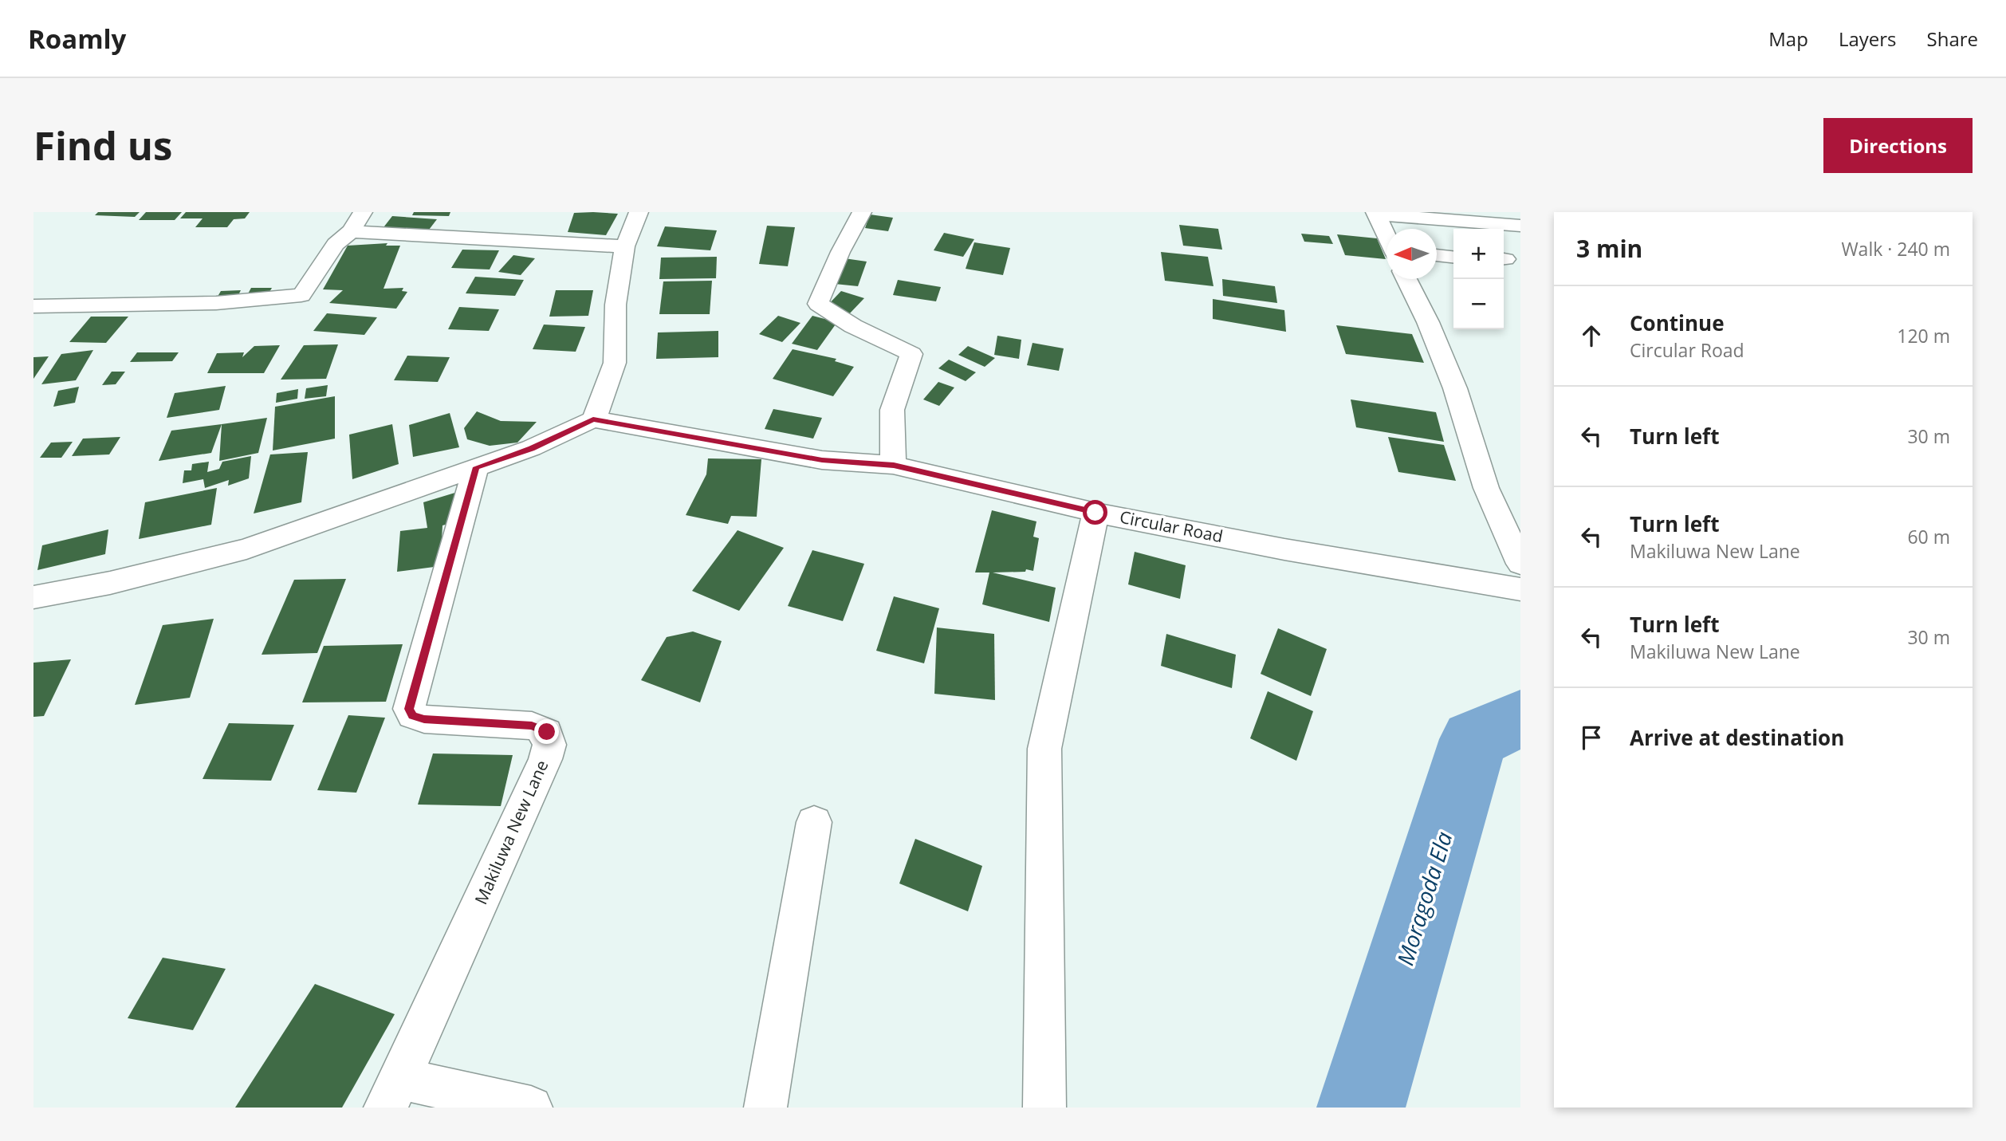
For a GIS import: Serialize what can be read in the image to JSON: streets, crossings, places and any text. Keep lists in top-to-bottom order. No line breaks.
{"streets":{"street":["Circular Road","Makiluwa New Lane"]},"water":["Moragoda Ela"],"north":"left","page":{"header":"Roamly","nav":["Map","Layers","Share"],"buttons":"Directions","title":"Find us","heading":["3 min","Walk · 240 m"],"map_buttons":["+","−"],"list":[["Continue","Circular Road","120 m"],["Turn left","30 m"],["Turn left","Makiluwa New Lane","60 m"],["Turn left","Makiluwa New Lane","30 m"],"Arrive at destination"]}}
